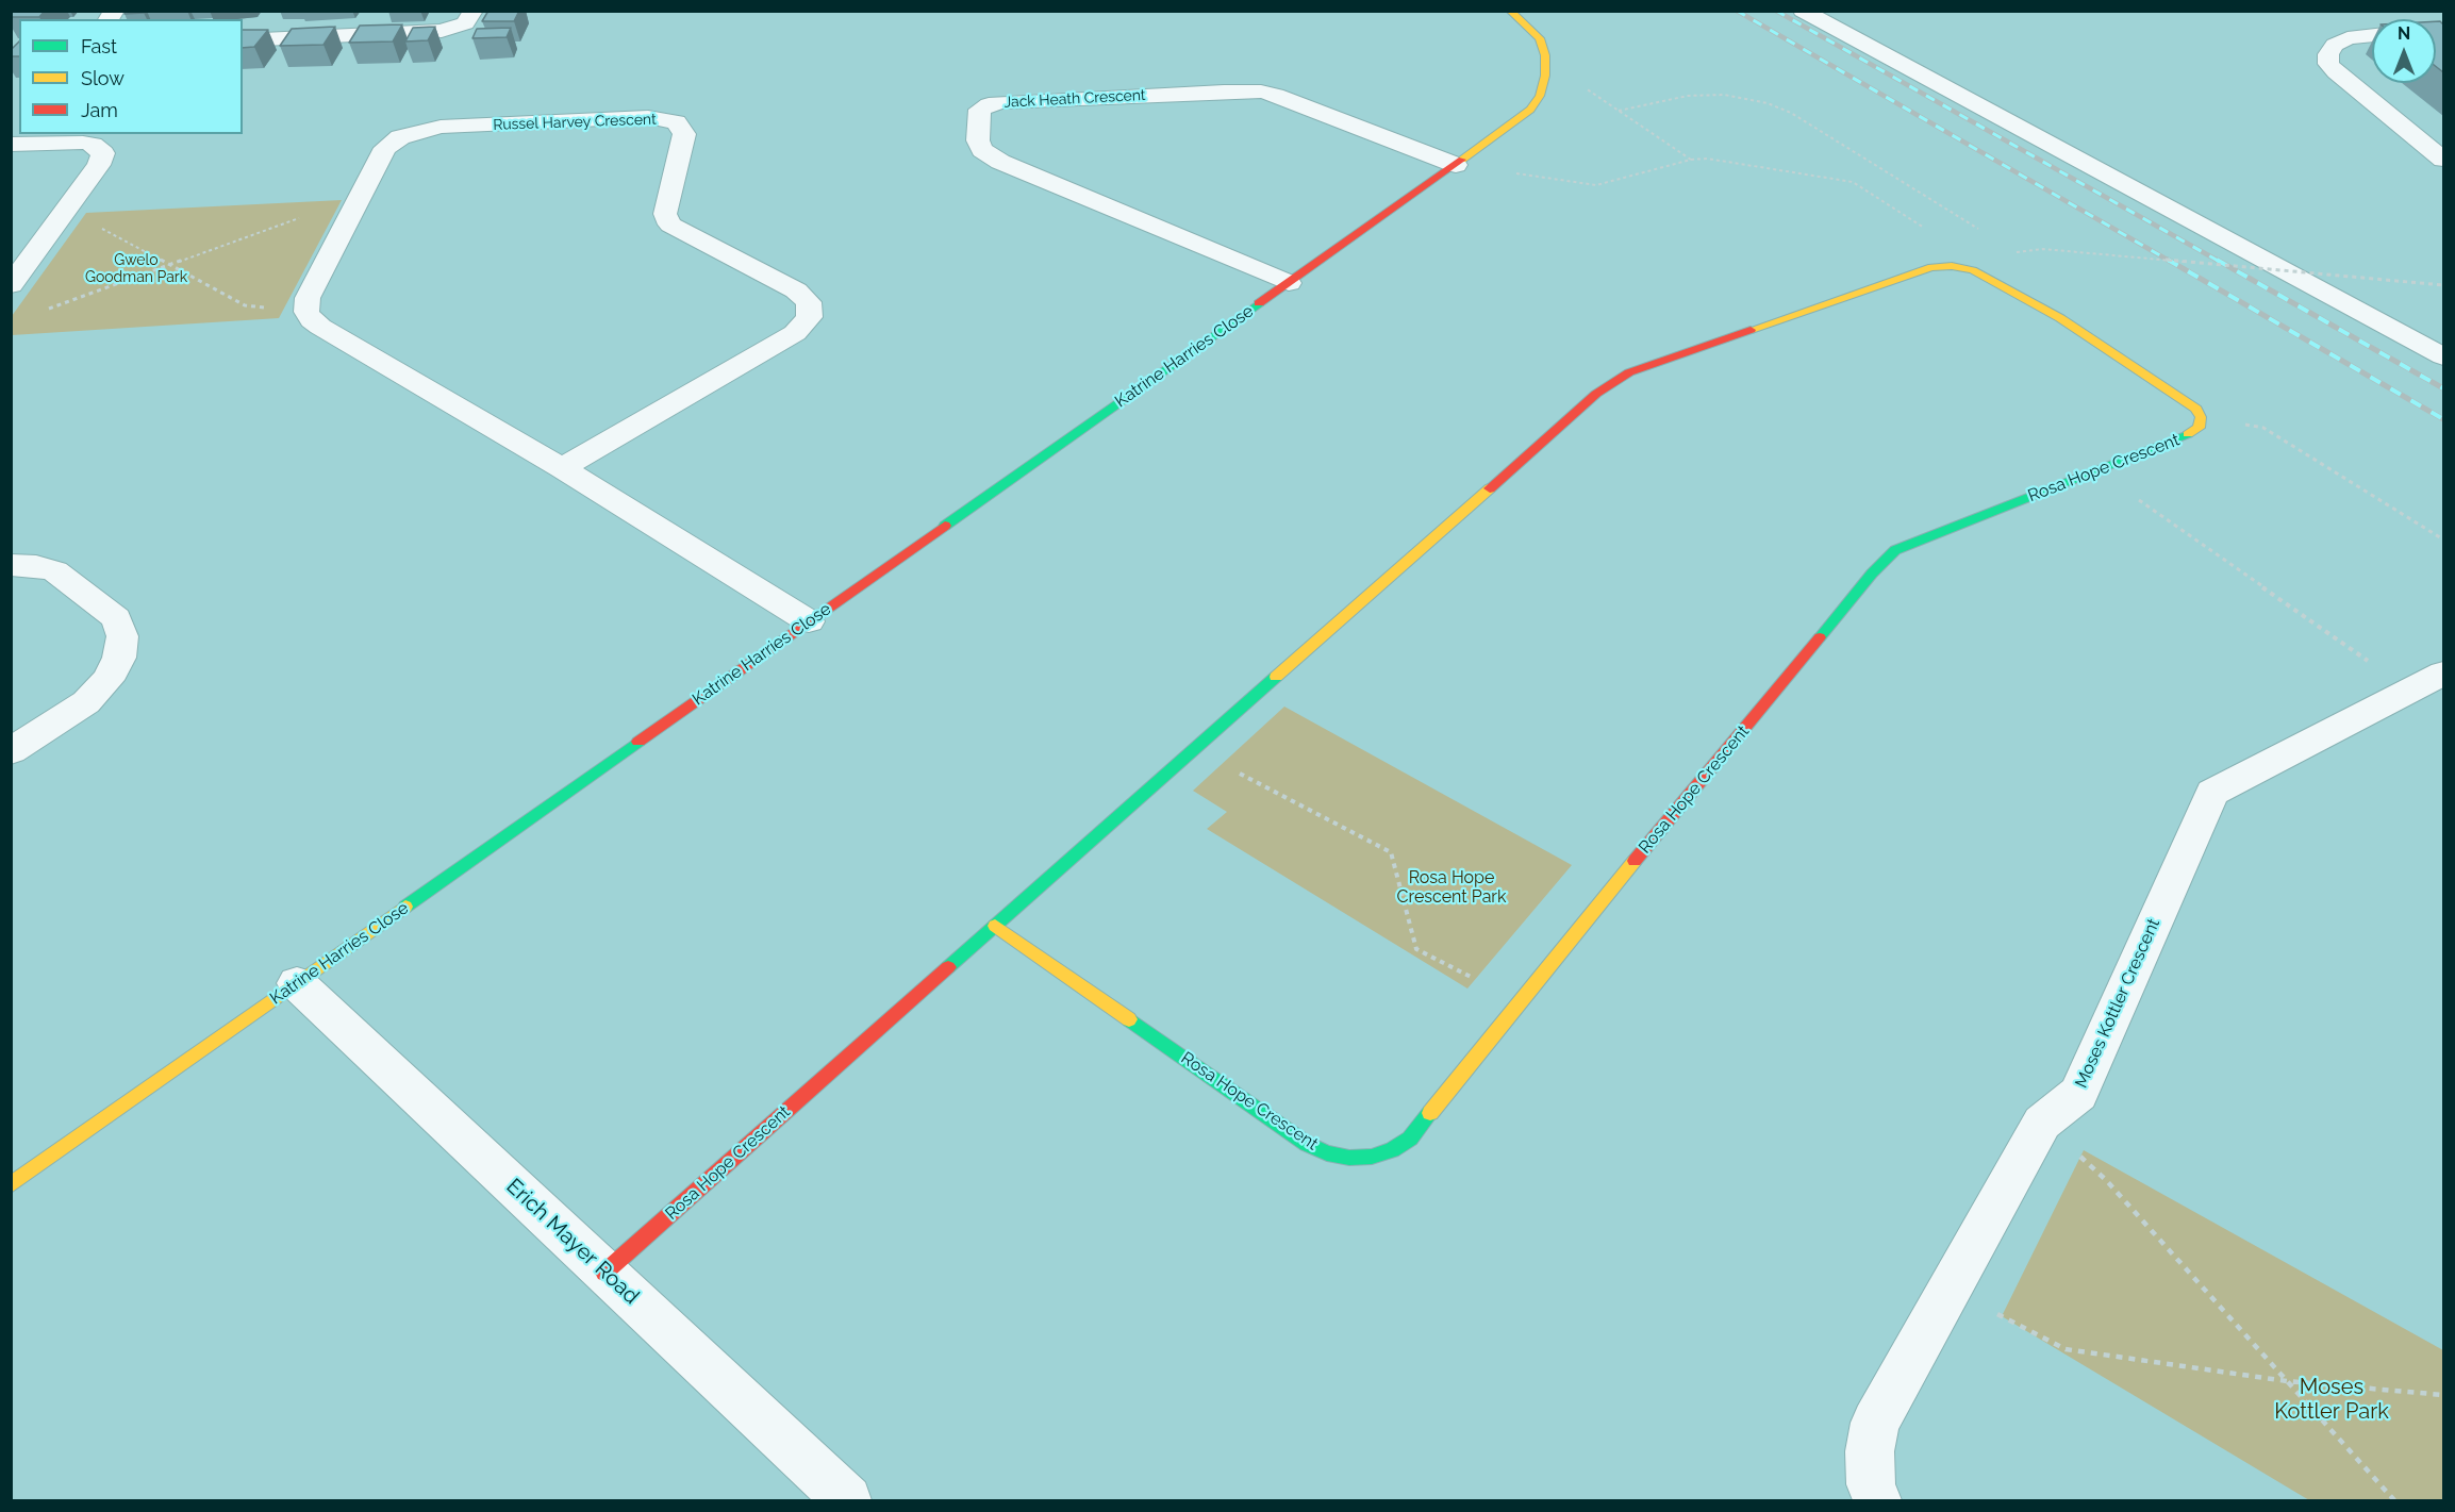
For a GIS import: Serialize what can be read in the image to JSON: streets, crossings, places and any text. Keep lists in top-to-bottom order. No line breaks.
{"streets":{"street":["Jack Heath Crescent","Russel Harvey Crescent","Katrine Harries Close","Rosa Hope Crescent","Moses Kottler Crescent","Erich Mayer Road"]},"crossings":[["Jack Heath Crescent","Katrine Harries Close"],["Russel Harvey Crescent","Katrine Harries Close"],["Katrine Harries Close","Erich Mayer Road"],["Rosa Hope Crescent","Erich Mayer Road"]],"parks":["Gwelo Goodman Park","Rosa Hope Crescent Park","Moses Kottler Park"],"legend":["Fast","Slow","Jam"],"north":"top"}
